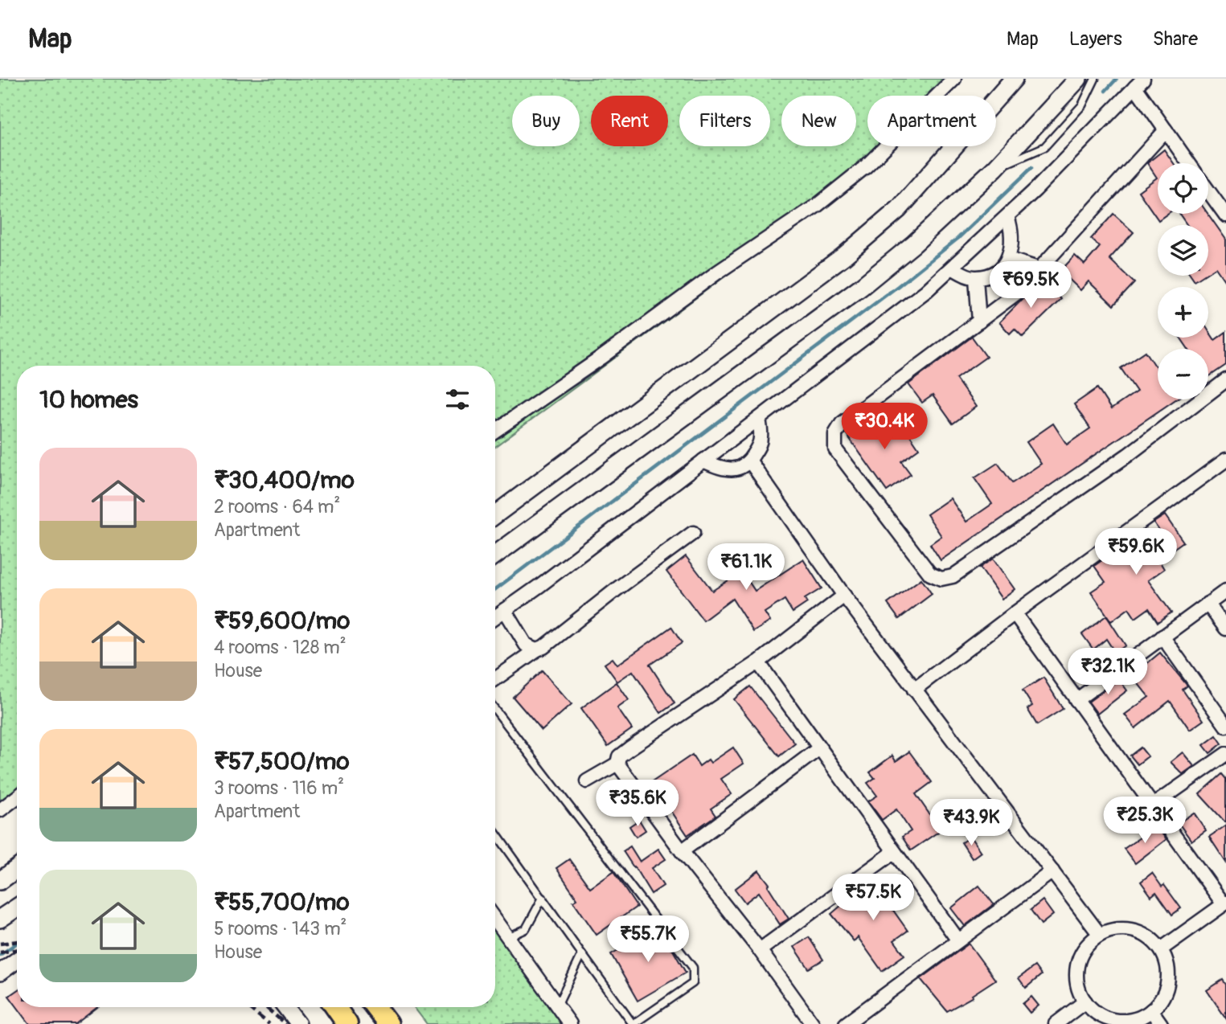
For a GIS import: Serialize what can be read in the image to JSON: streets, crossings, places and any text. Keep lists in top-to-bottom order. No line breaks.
{"page":{"header":"Map","nav":["Map","Layers","Share"],"chip":["Buy","Rent","Filters","New","Apartment"],"map_buttons":["+","−"],"price":["₹69.5K","₹30.4K","₹59.6K","₹61.1K","₹32.1K","₹35.6K","₹25.3K","₹43.9K","₹57.5K","₹55.7K"],"heading":"10 homes","list":[{"name":"₹30,400/mo","note":"2 rooms · 64 m² · Apartment"},{"name":"₹59,600/mo","note":"4 rooms · 128 m² · House"},{"name":"₹57,500/mo","note":"3 rooms · 116 m² · Apartment"},{"name":"₹55,700/mo","note":"5 rooms · 143 m² · House"}]}}
